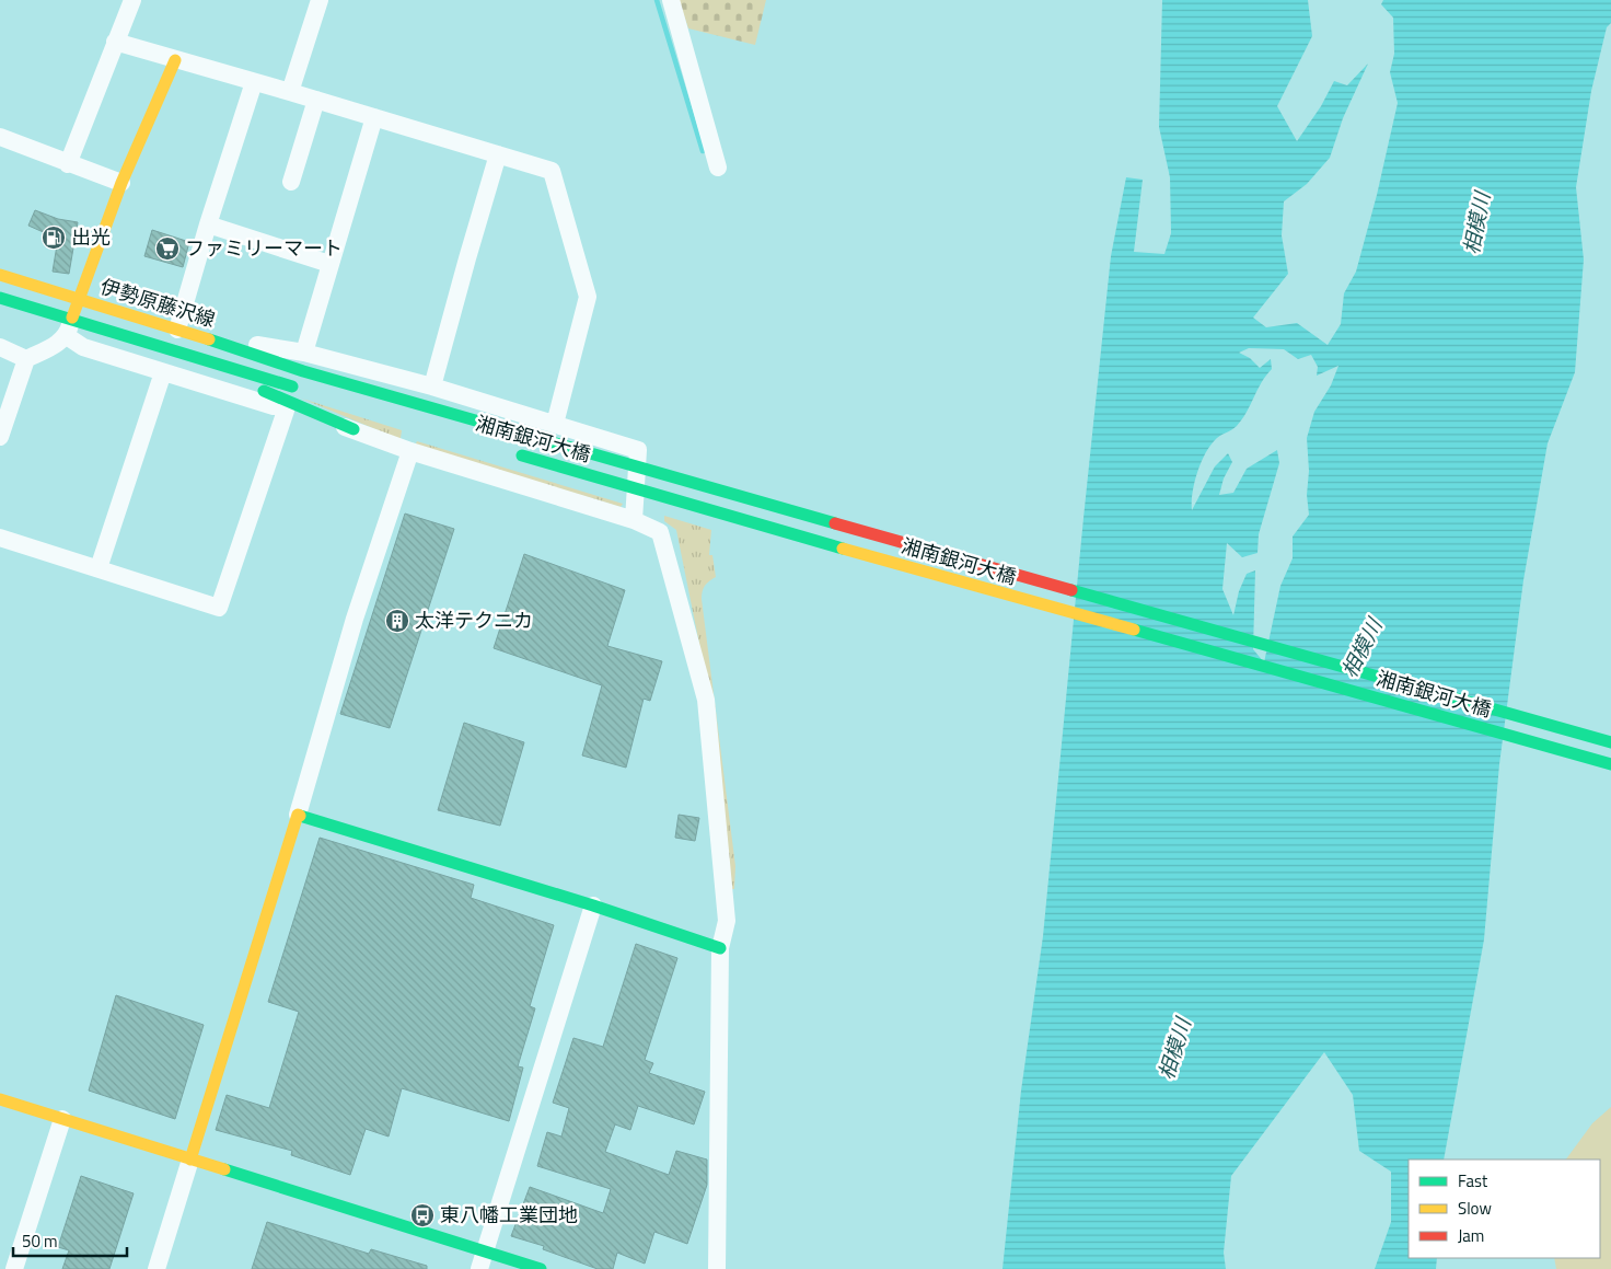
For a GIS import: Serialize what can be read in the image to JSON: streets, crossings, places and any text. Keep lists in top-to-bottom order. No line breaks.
{"streets":{"main road":["伊勢原藤沢線","湘南銀河大橋"]},"crossings":[["伊勢原藤沢線","湘南銀河大橋"]],"water":["相模川"],"places":{"fuel station":["出光"],"supermarket":["ファミリーマート"],"building":["太洋テクニカ"],"bus stop":["東八幡工業団地"]},"legend":["Fast","Slow","Jam"],"scale_bar":"50 m"}
